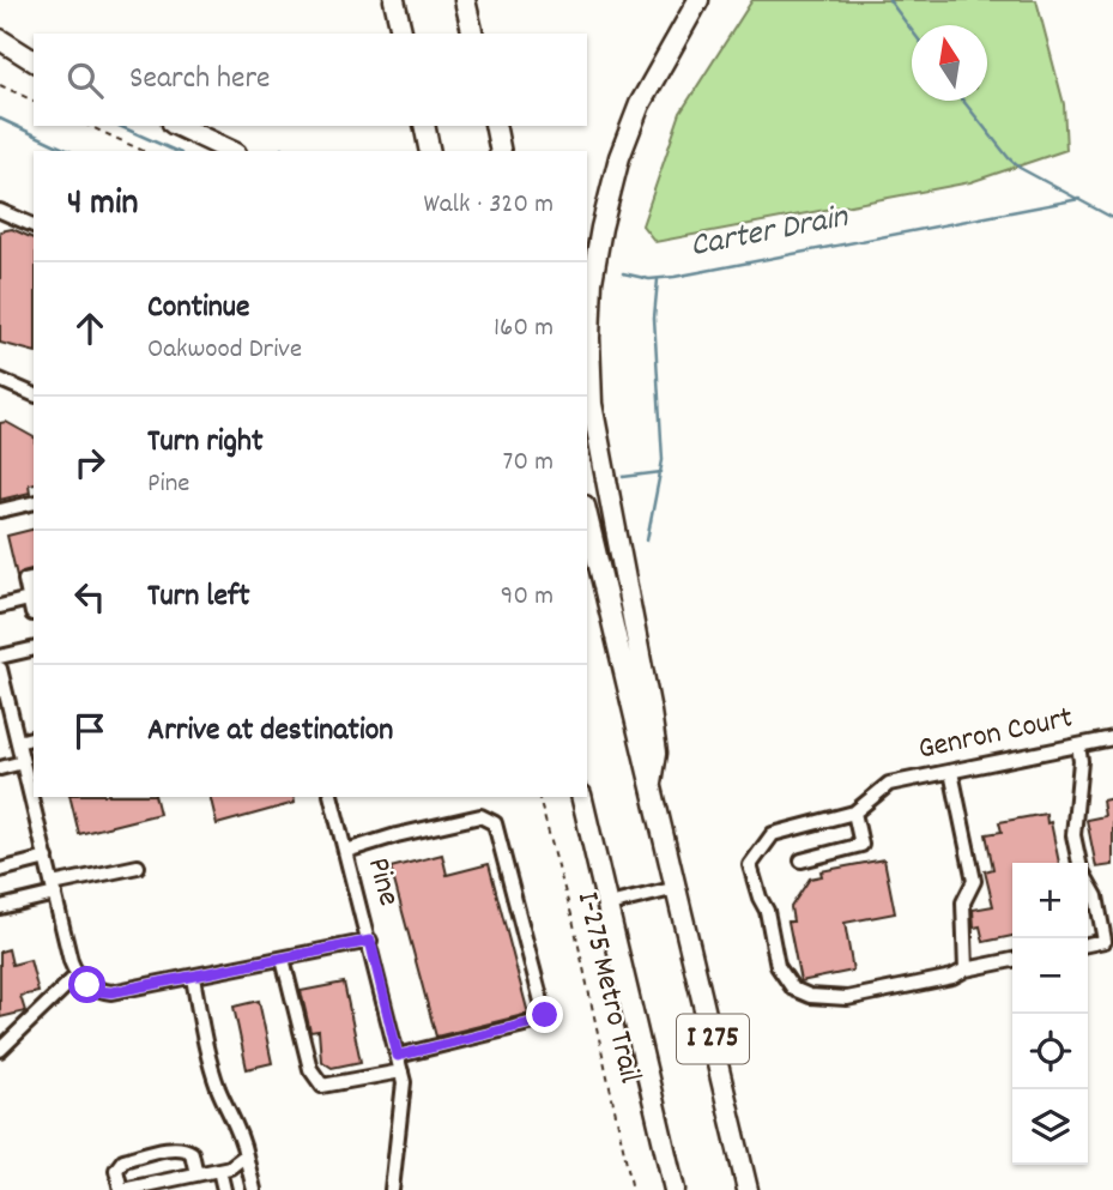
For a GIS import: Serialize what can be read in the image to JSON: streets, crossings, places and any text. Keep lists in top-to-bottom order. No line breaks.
{"streets":{"highway":["I 275"],"street":["Genron Court","Pine"],"path":["I-275 Metro Trail"]},"water":["Carter Drain"],"north":"top","page":{"search":"Search here","heading":["4 min","Walk · 320 m"],"list":[["Continue","Oakwood Drive","160 m"],["Turn right","Pine","70 m"],["Turn left","90 m"],"Arrive at destination"],"map_buttons":["+","−"]}}
